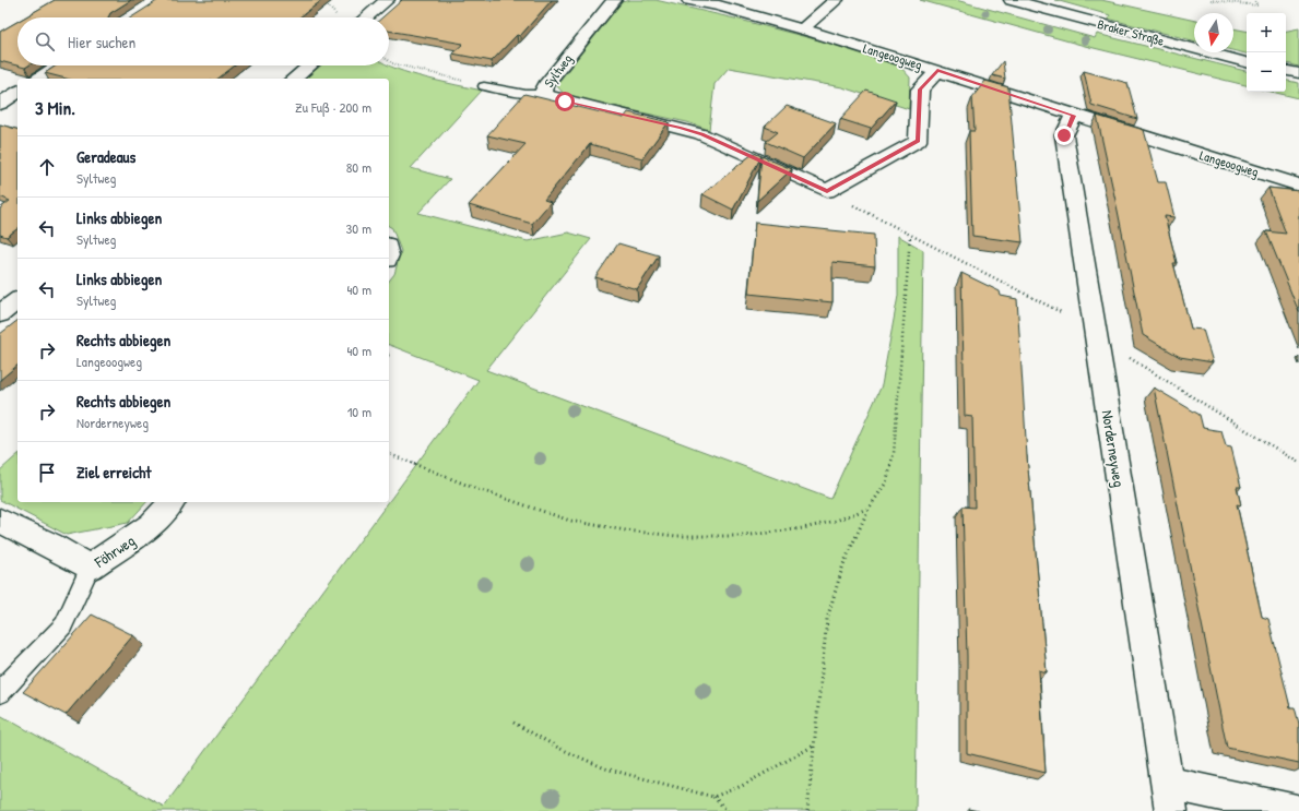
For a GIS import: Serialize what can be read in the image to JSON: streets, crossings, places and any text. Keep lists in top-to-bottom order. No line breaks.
{"streets":{"street":["Braker Straße","Langeoogweg","Syltweg","Norderneyweg","Föhrweg"]},"crossings":[["Langeoogweg","Syltweg"],["Langeoogweg","Norderneyweg"]],"north":"bottom","page":{"map_buttons":["+","−"],"search":"Hier suchen","heading":["3 Min.","Zu Fuß · 200 m"],"list":[["Geradeaus","Syltweg","80 m"],["Links abbiegen","Syltweg","30 m"],["Links abbiegen","Syltweg","40 m"],["Rechts abbiegen","Langeoogweg","40 m"],["Rechts abbiegen","Norderneyweg","10 m"],"Ziel erreicht"]}}
